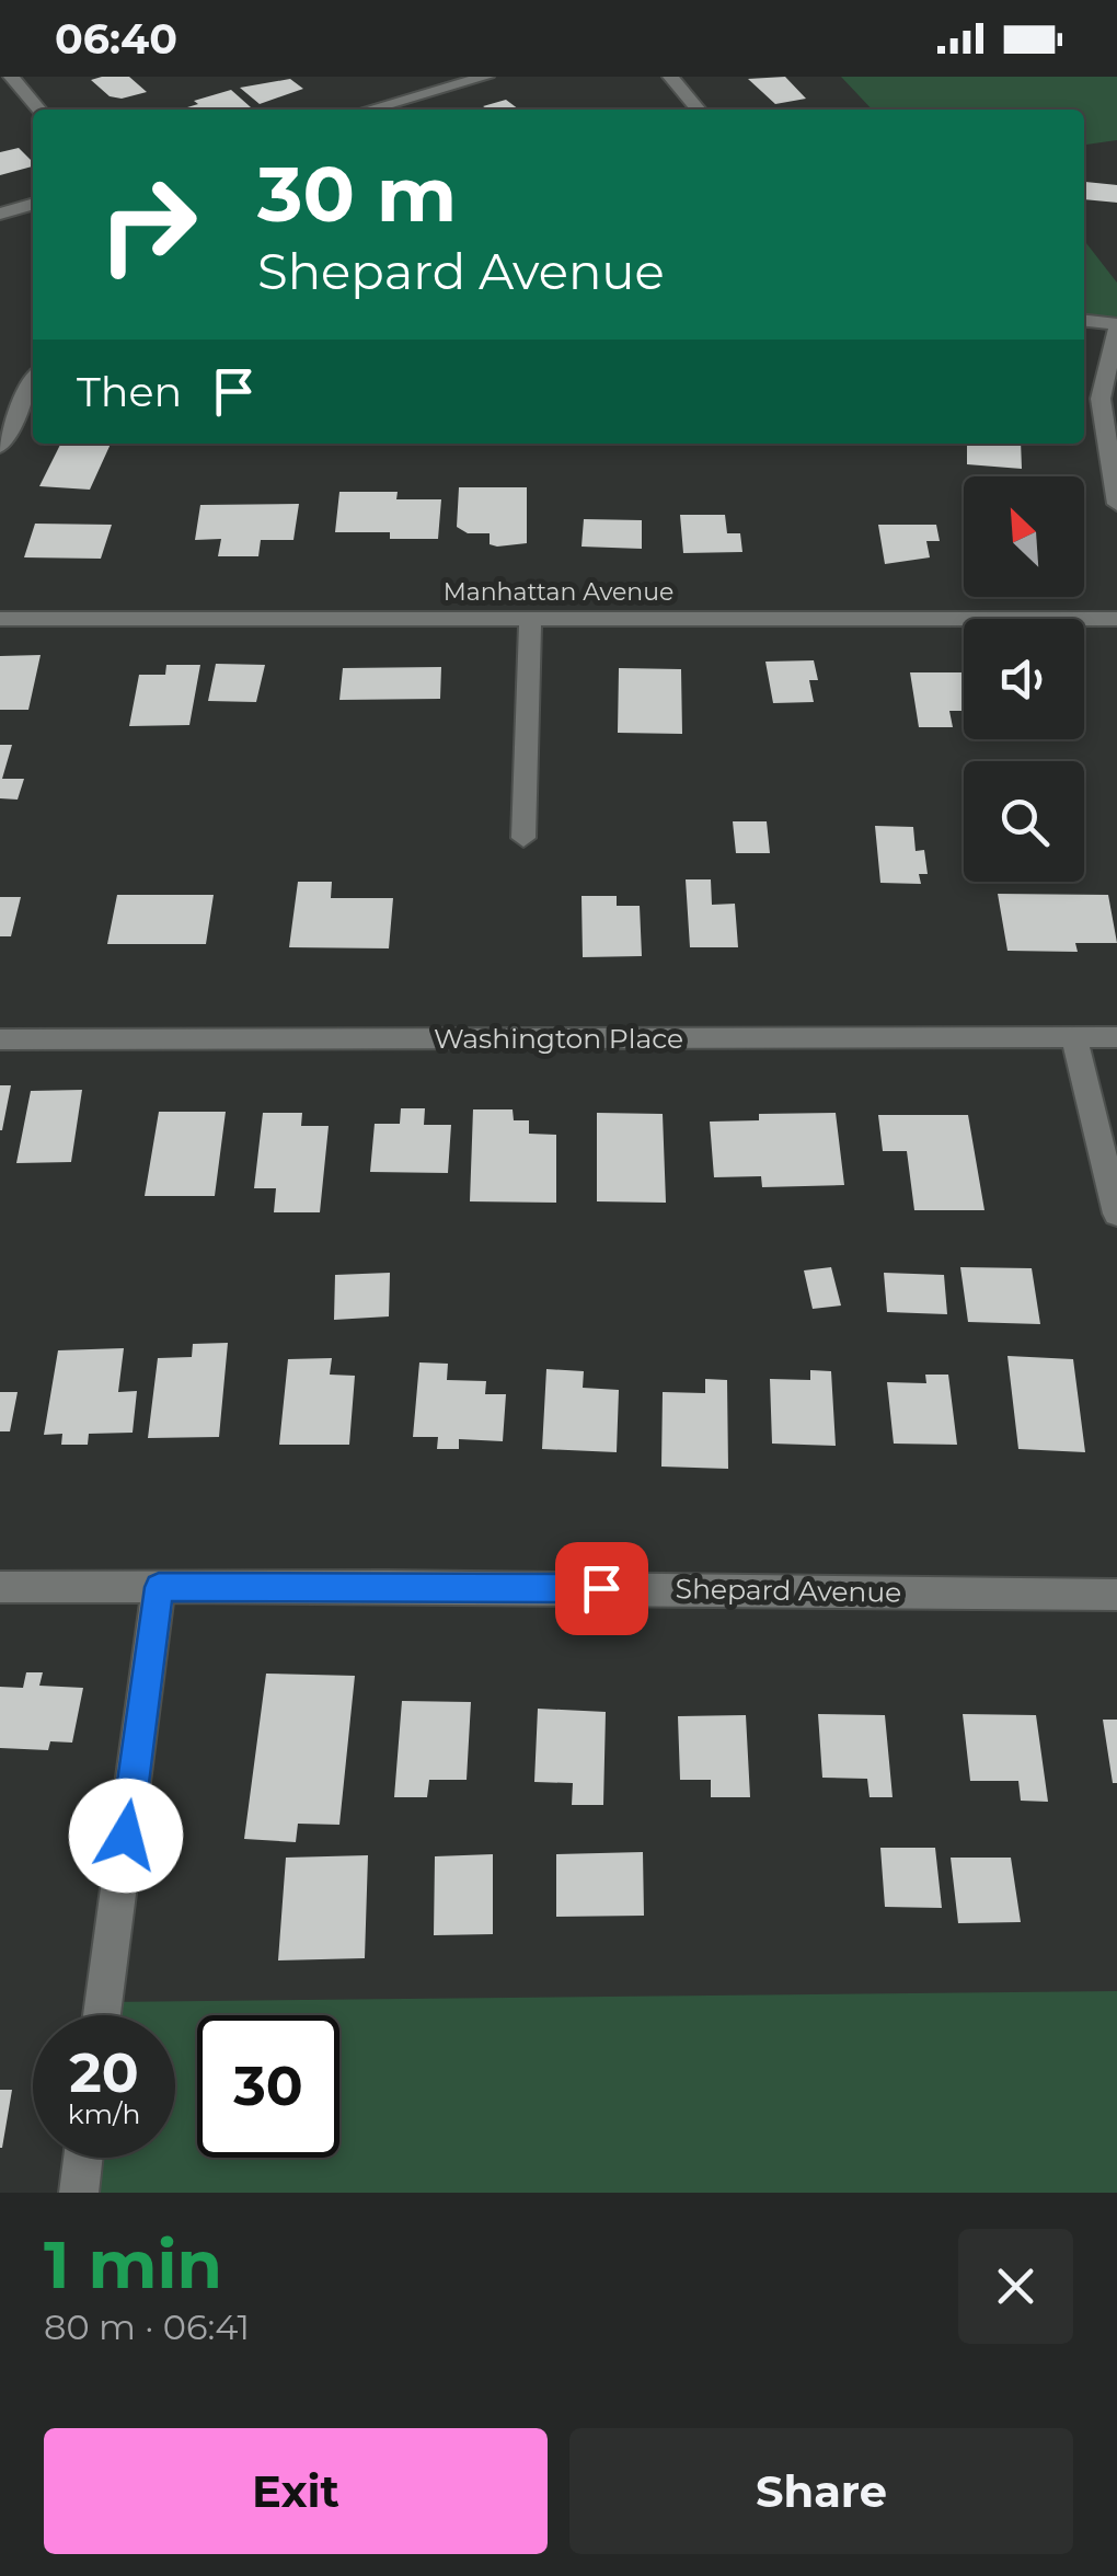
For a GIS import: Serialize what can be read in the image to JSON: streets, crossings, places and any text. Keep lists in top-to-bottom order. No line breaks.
{"streets":{"street":["Manhattan Avenue","Washington Place","Shepard Avenue"]},"north":"top left","page":{"status":"06:40","turn":["30 m","Shepard Avenue"],"then":"Then","speed":"20 km/h","limit":"30","heading":["1 min","80 m · 06:41"],"buttons":["Exit","Share"]}}
